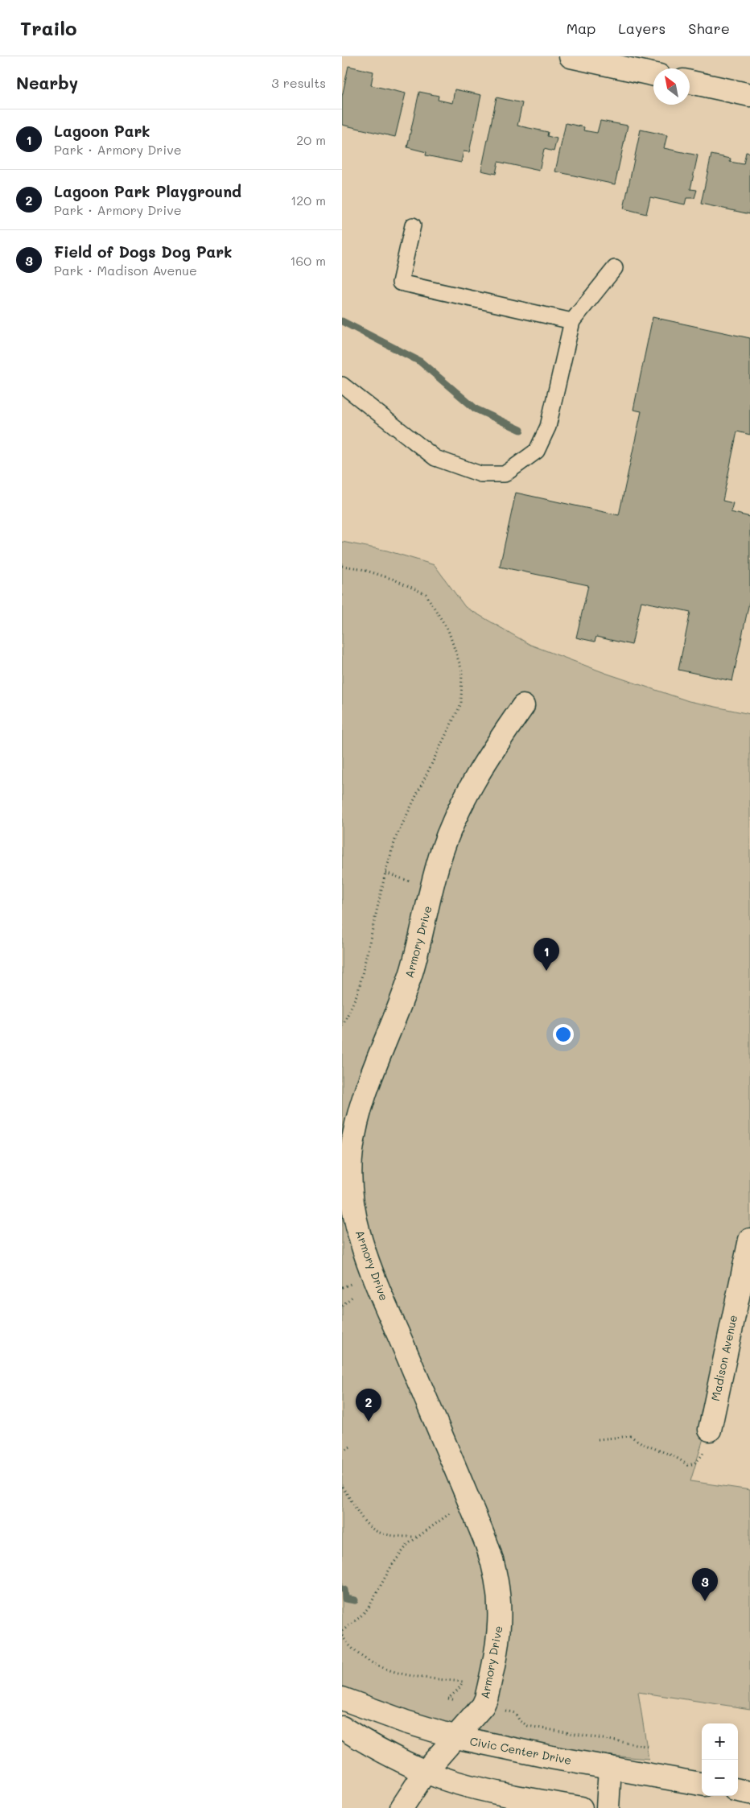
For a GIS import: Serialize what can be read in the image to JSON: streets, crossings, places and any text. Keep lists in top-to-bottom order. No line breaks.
{"streets":{"street":["Armory Drive","Madison Avenue","Civic Center Drive"]},"crossings":[["Armory Drive","Civic Center Drive"]],"north":"top left","page":{"header":"Trailo","nav":["Map","Layers","Share"],"heading":["Nearby","3 results"],"list":[{"mark":"1","name":"Lagoon Park","note":"Park · Armory Drive","value":"20 m"},{"mark":"2","name":"Lagoon Park Playground","note":"Park · Armory Drive","value":"120 m"},{"mark":"3","name":"Field of Dogs Dog Park","note":"Park · Madison Avenue","value":"160 m"}],"pins":["1","2","3"],"map_buttons":["+","−"]}}
